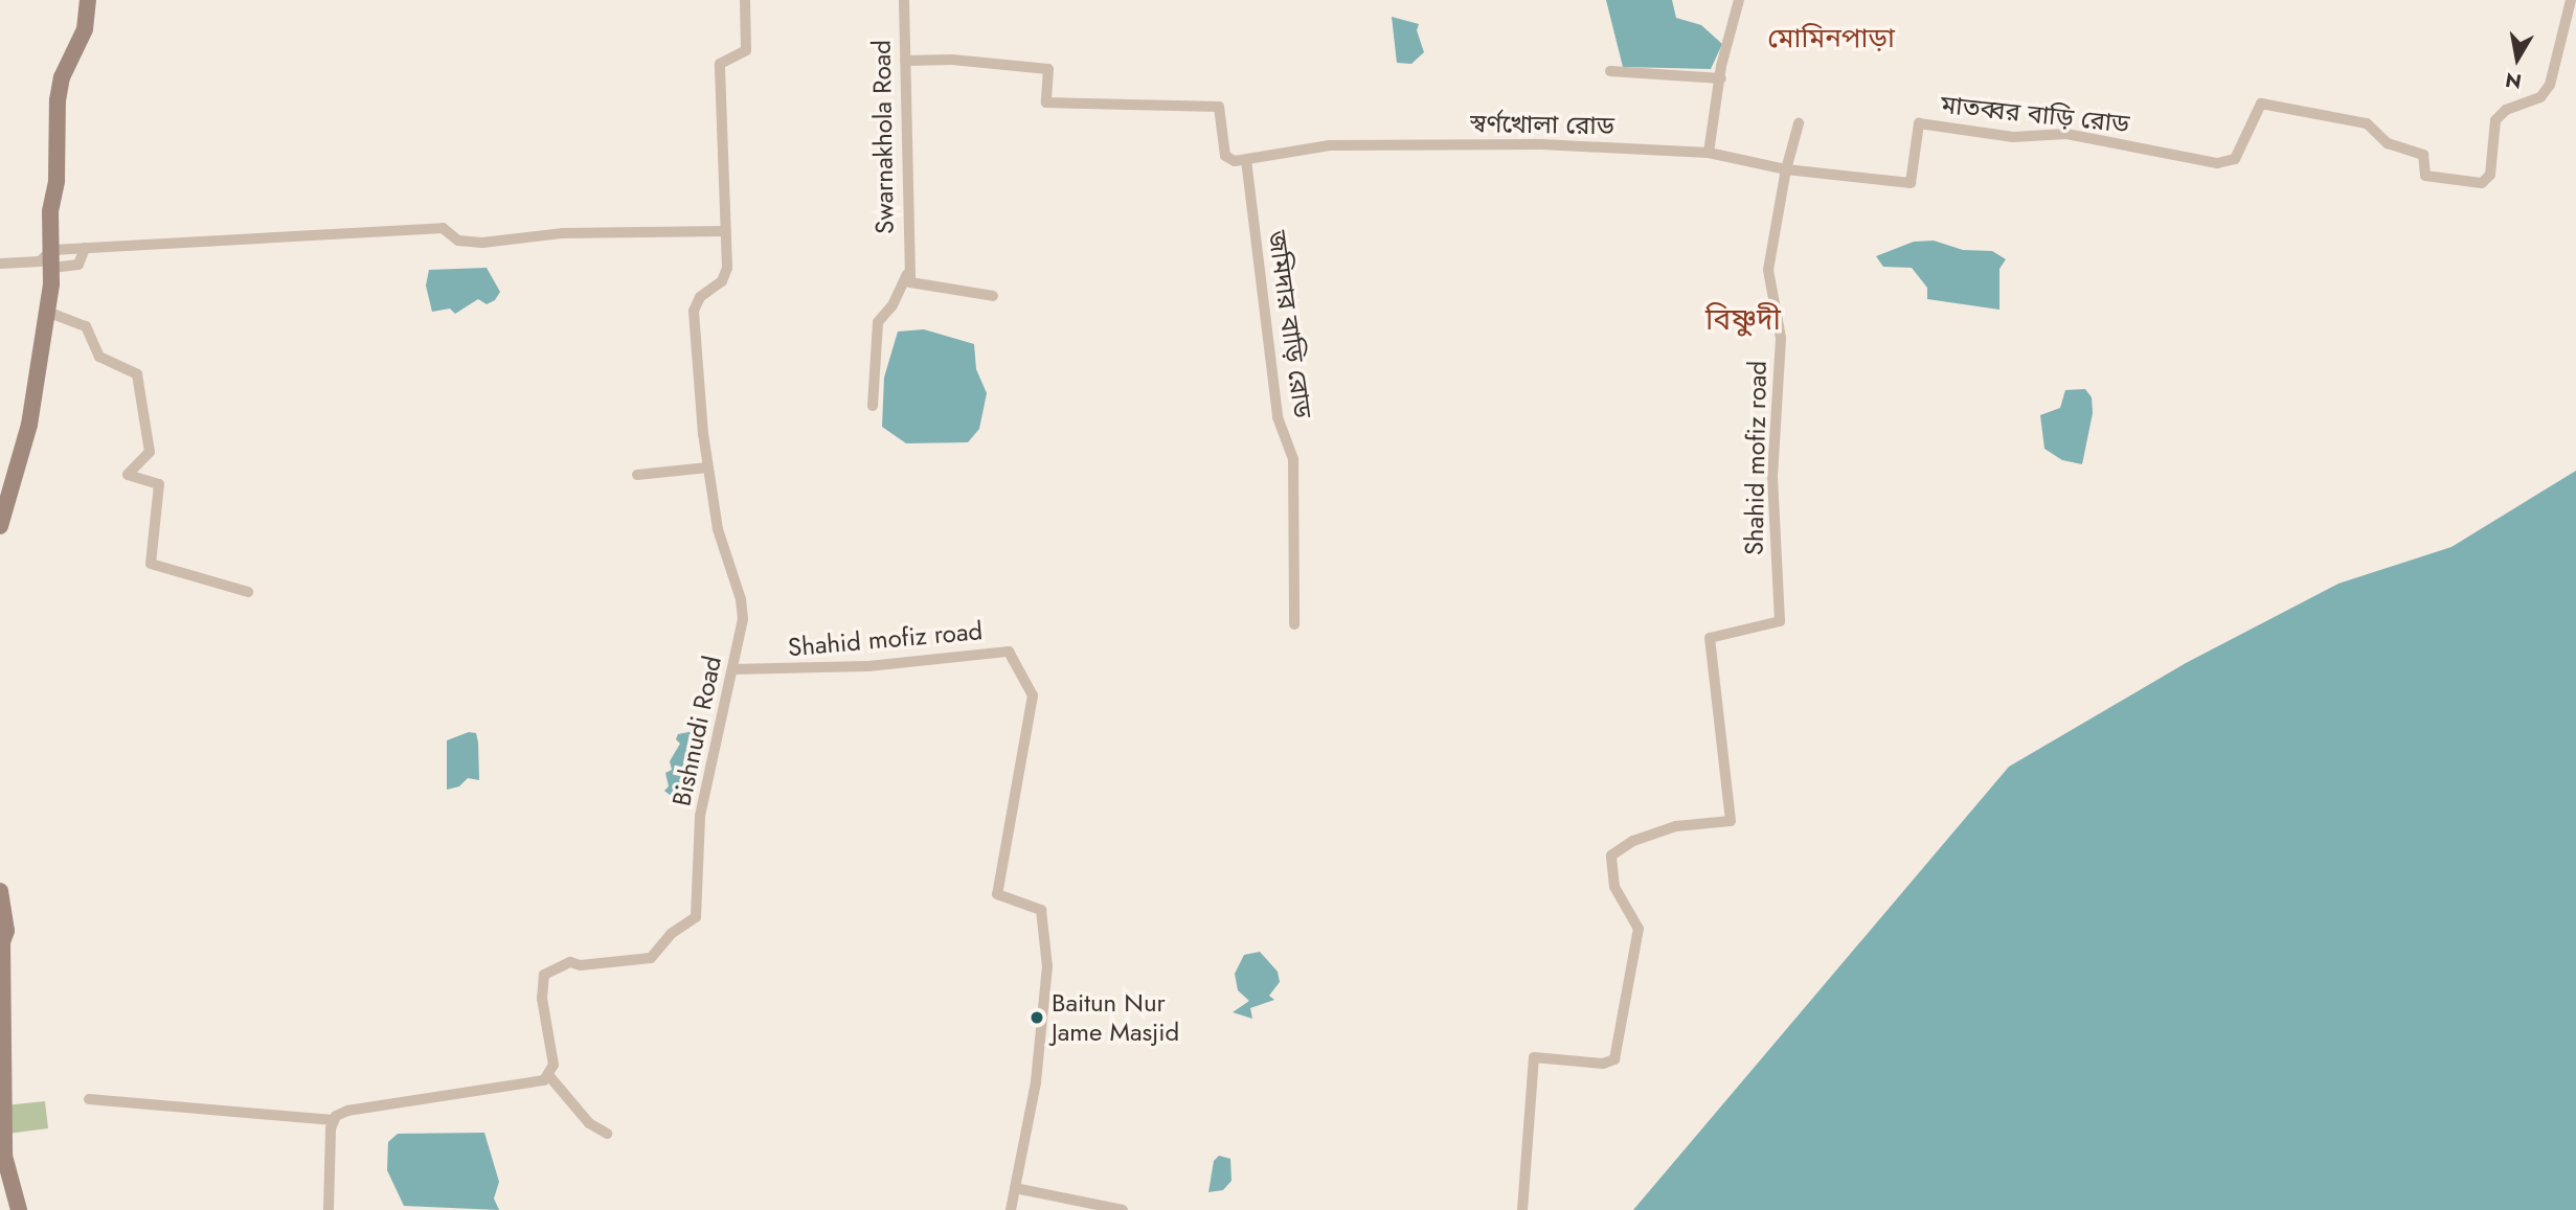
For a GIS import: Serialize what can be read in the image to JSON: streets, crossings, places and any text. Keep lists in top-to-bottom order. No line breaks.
{"streets":{"street":["মাতব্বর বাড়ি রোড","স্বর্ণখোলা রোড","Swarnakhola Road","জমিদার বাড়ি রোড","Shahid mofiz road","Bishnudi Road"]},"crossings":[["মাতব্বর বাড়ি রোড","স্বর্ণখোলা রোড"],["মাতব্বর বাড়ি রোড","Shahid mofiz road"],["স্বর্ণখোলা রোড","জমিদার বাড়ি রোড"],["স্বর্ণখোলা রোড","Shahid mofiz road"],["Shahid mofiz road","Bishnudi Road"]],"districts":["মোমিনপাড়া","বিষ্ণুদী"],"places":["Baitun Nur Jame Masjid"],"north":"bottom"}
